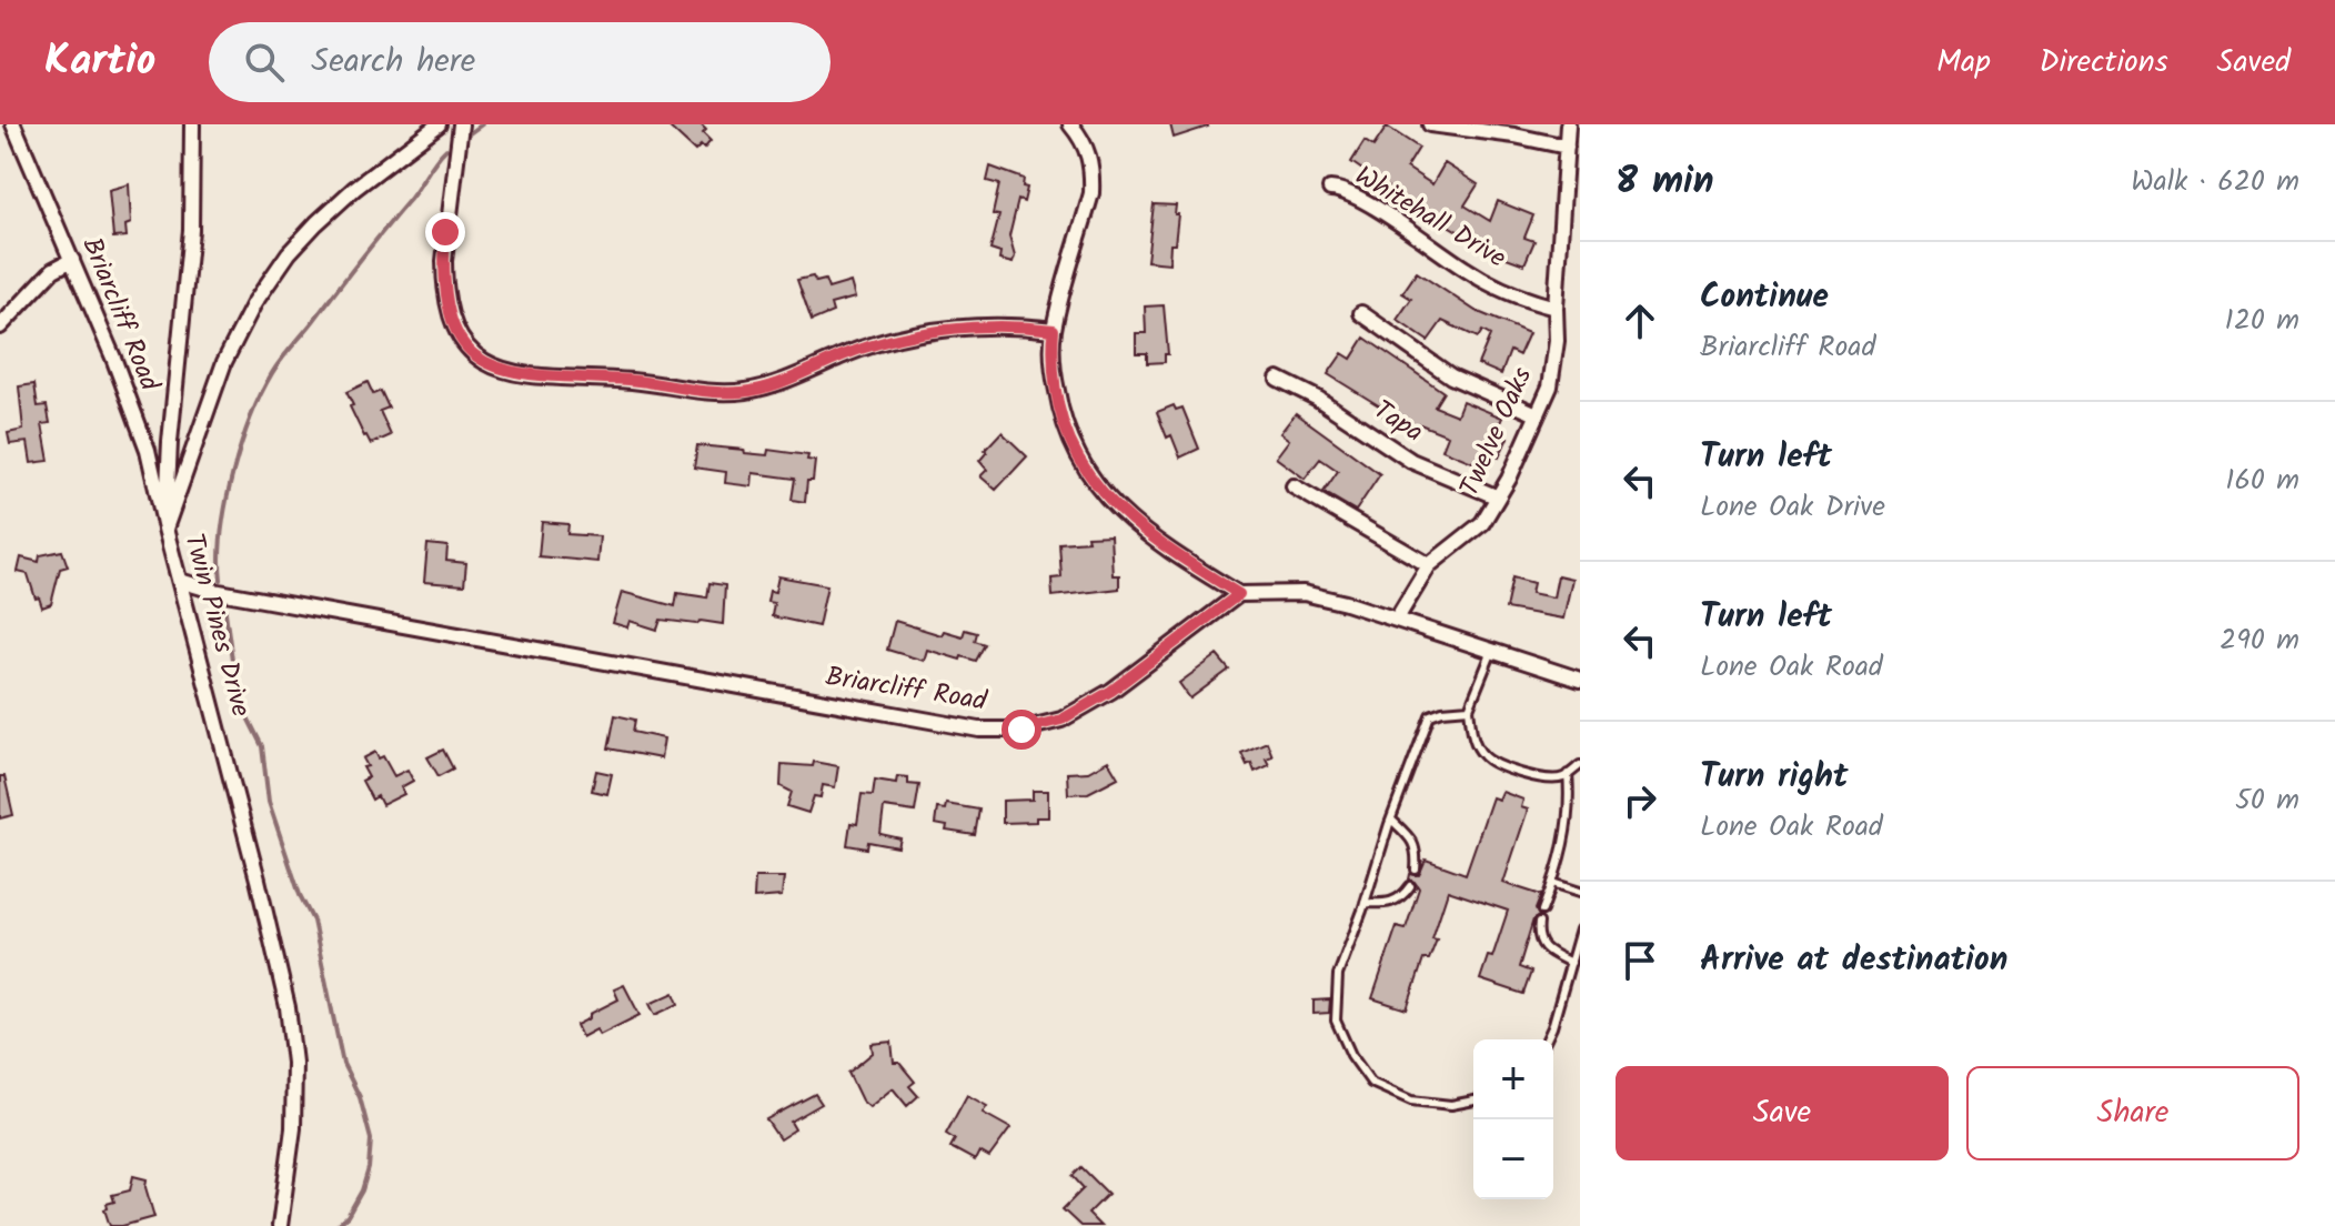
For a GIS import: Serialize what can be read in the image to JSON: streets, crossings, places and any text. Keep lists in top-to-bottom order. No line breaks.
{"streets":{"street":["Whitehall Drive","Briarcliff Road","Tapa","Twelve Oaks","Twin Pines Drive"]},"crossings":[["Whitehall Drive","Twelve Oaks"],["Briarcliff Road","Twin Pines Drive"],["Tapa","Twelve Oaks"]],"page":{"header":"Kartio","search":"Search here","nav":["Map","Directions","Saved"],"heading":["8 min","Walk · 620 m"],"list":[["Continue","Briarcliff Road","120 m"],["Turn left","Lone Oak Drive","160 m"],["Turn left","Lone Oak Road","290 m"],["Turn right","Lone Oak Road","50 m"],"Arrive at destination"],"map_buttons":["+","−"],"buttons":["Save","Share"]}}
